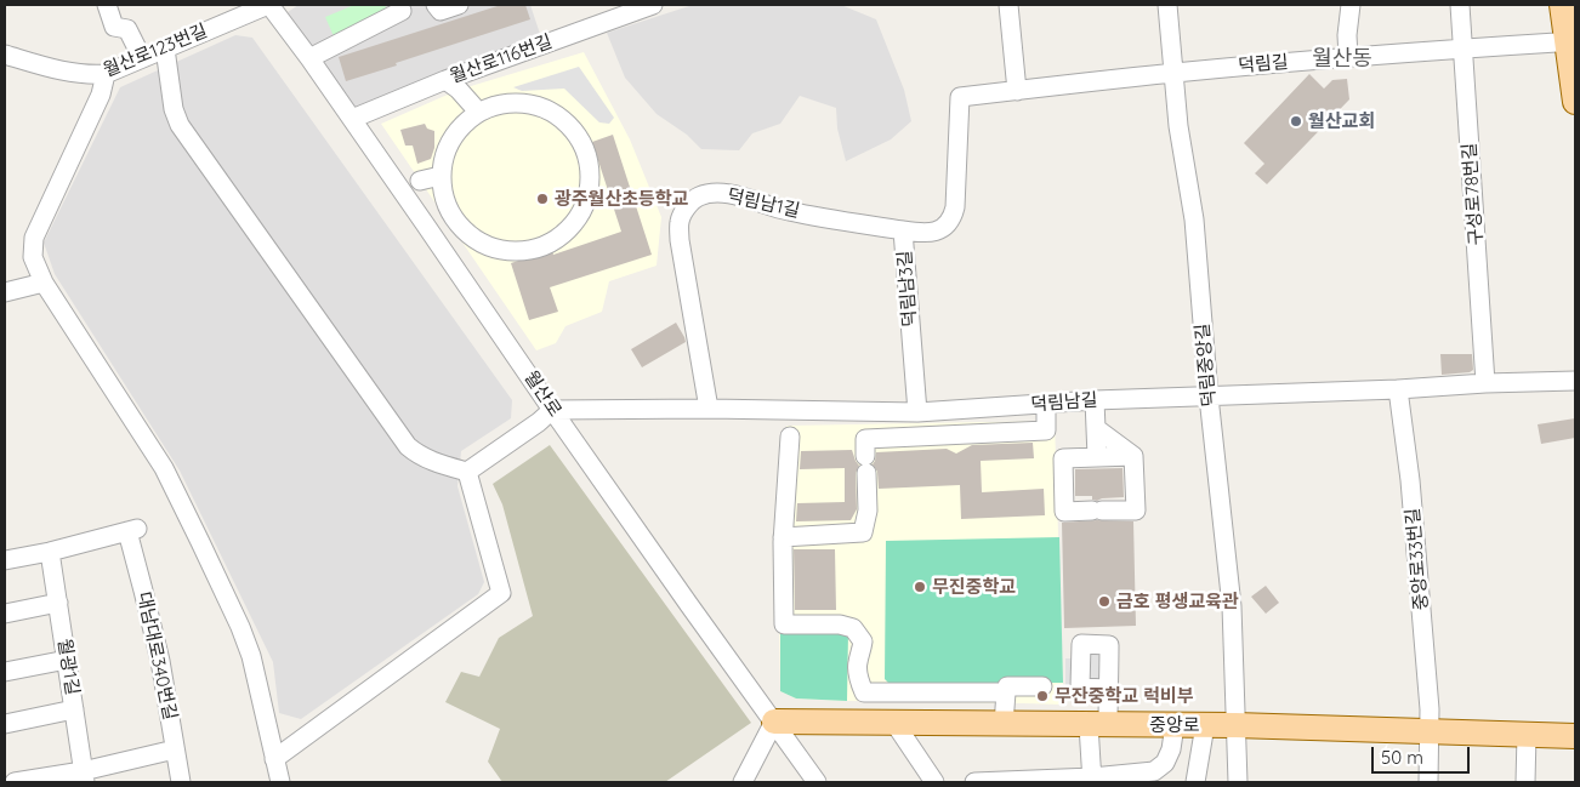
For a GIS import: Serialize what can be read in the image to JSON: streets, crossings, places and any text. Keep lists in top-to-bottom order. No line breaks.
{"streets":{"main road":["중앙로"],"street":["월산로123번길","월산로116번길","덕림길","구성로78번길","덕림남1길","덕림남3길","덕림중앙길","월산로","덕림남길","중앙로33번길","대남대로340번길","월광1길"]},"crossings":[["월산로123번길","월산로"],["월산로116번길","월산로"],["덕림길","구성로78번길"],["덕림길","덕림남3길"],["덕림길","덕림중앙길"],["구성로78번길","덕림남길"],["덕림남1길","덕림남3길"],["덕림남1길","덕림남길"],["덕림남3길","덕림남길"],["덕림중앙길","덕림남길"],["덕림중앙길","중앙로"],["월산로","덕림남길"],["월산로","중앙로"],["덕림남길","중앙로33번길"],["중앙로33번길","중앙로"],["대남대로340번길","월광1길"]],"districts":["월산동"],"places":["월산교회","광주월산초등학교","무진중학교","금호 평생교육관","무잔중학교 럭비부"],"scale_bar":"50 m"}
